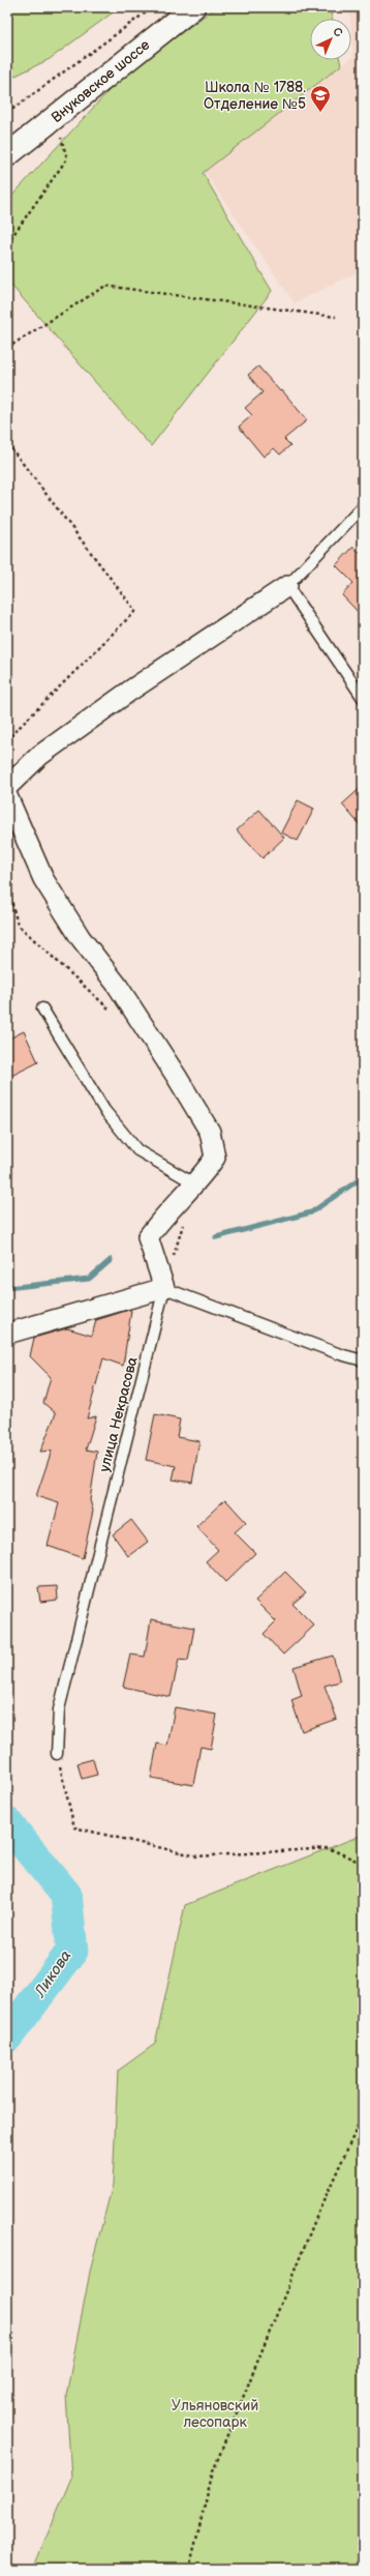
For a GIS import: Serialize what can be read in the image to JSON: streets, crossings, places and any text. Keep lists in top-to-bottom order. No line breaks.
{"streets":{"main road":["Внуковское шоссе"],"lane":["улица Некрасова"]},"water":["Ликова"],"parks":["Ульяновский лесопарк"],"places":{"school or university":["Школа № 1788. Отделение №5"]},"north":"top right"}
